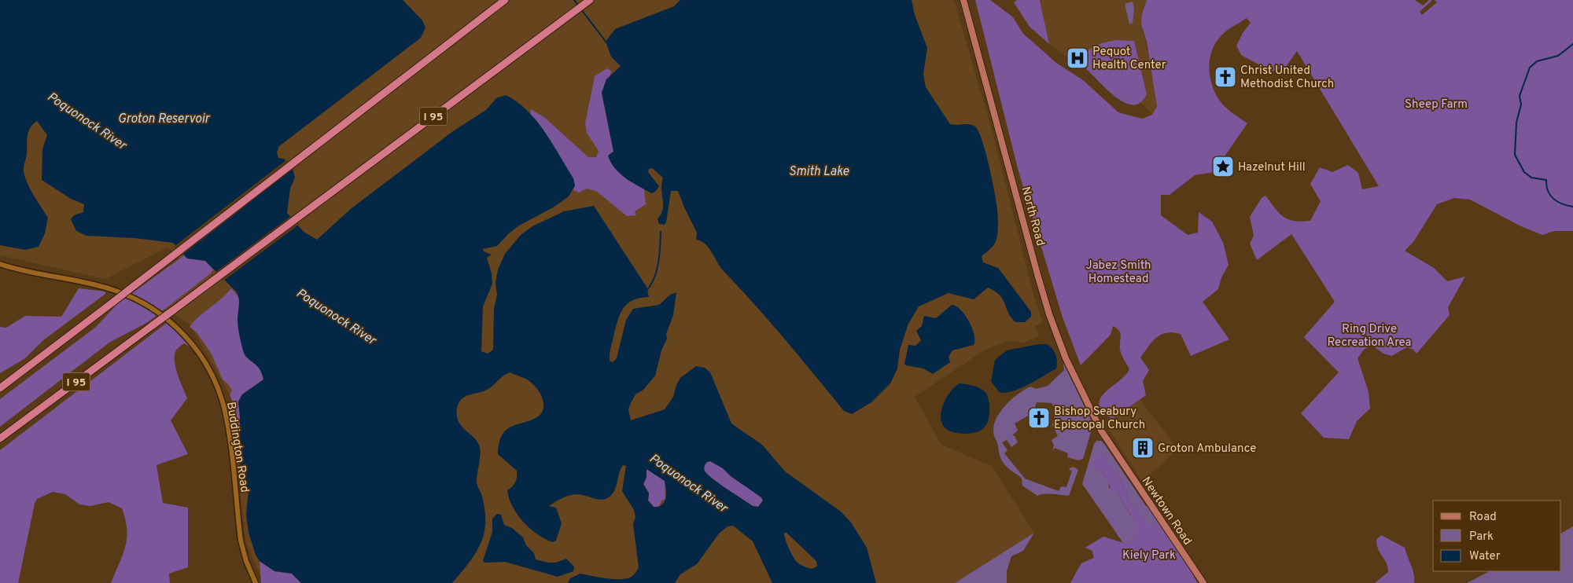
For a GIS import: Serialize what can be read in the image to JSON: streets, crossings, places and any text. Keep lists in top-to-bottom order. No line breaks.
{"streets":{"highway":["I 95"],"main road":["North Road","Newtown Road"],"street":["Buddington Road"]},"crossings":[["North Road","Newtown Road"]],"water":["Groton Reservoir","Poquonock River","Smith Lake"],"parks":["Sheep Farm","Jabez Smith Homestead","Ring Drive Recreation Area","Kiely Park"],"places":{"hospital":["Pequot Health Center"],"church":["Christ United Methodist Church","Bishop Seabury Episcopal Church"],"place":["Hazelnut Hill"],"building":["Groton Ambulance"]},"legend":["Road","Park","Water"]}
